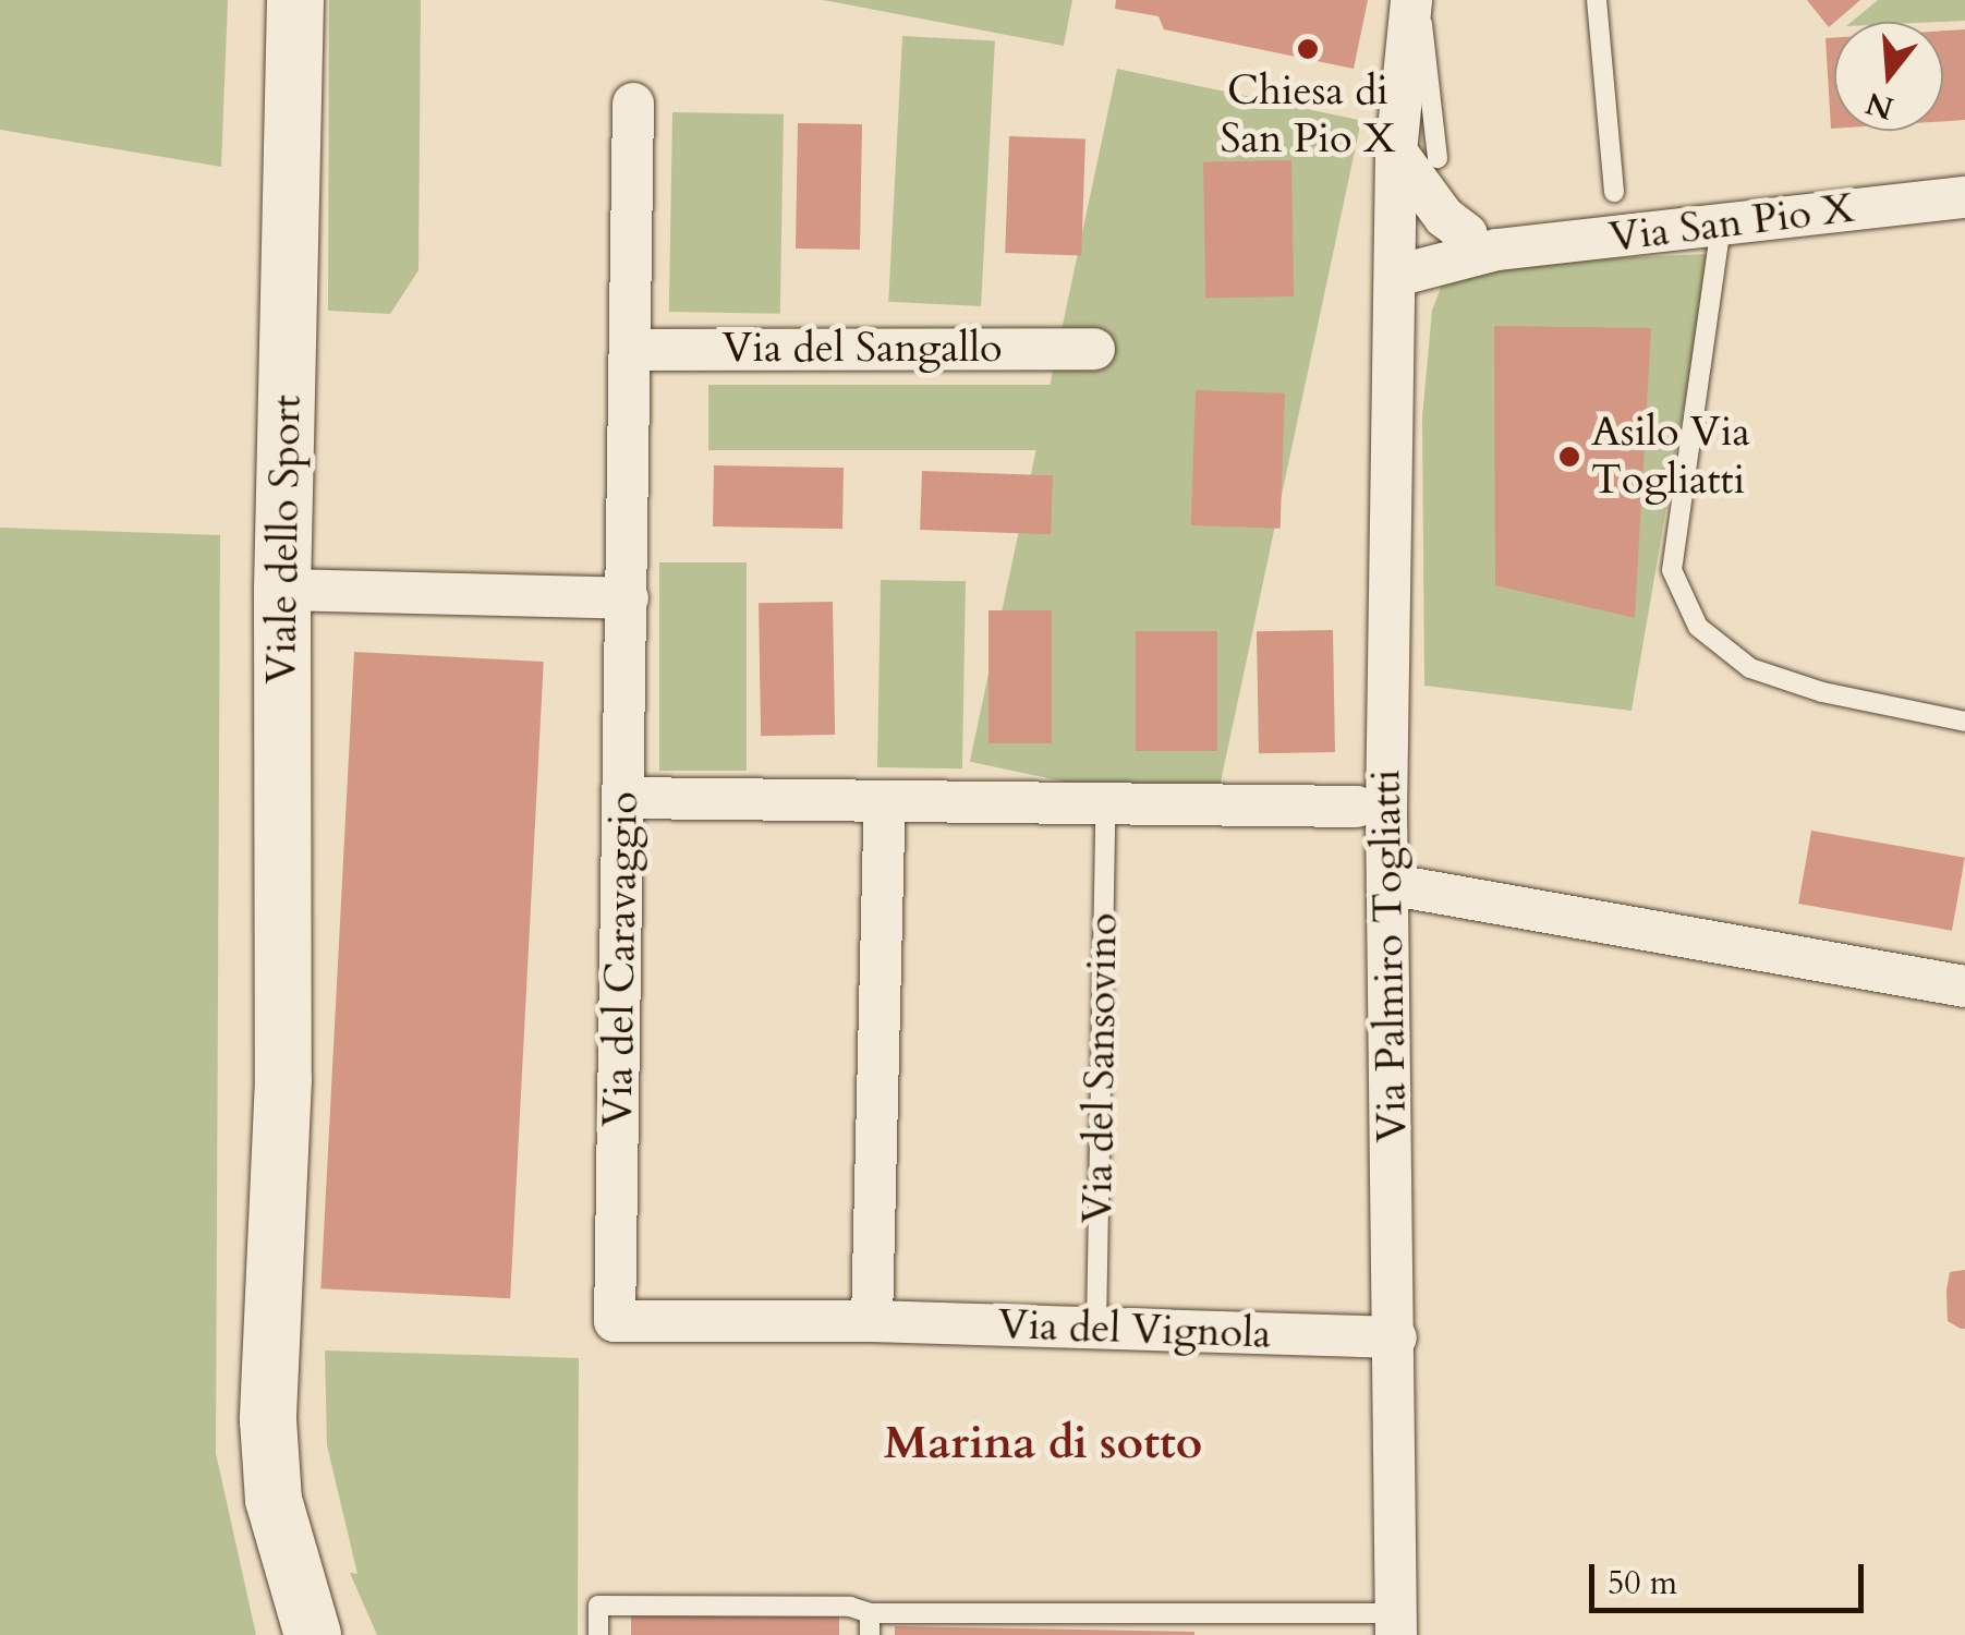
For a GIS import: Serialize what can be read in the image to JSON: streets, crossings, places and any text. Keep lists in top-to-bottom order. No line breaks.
{"streets":{"street":["Via San Pio X","Via del Sangallo","Viale dello Sport","Via Palmiro Togliatti","Via del Caravaggio","Via del Vignola"],"lane":["Via del Sansovino"]},"crossings":[["Via San Pio X","Via Palmiro Togliatti"],["Via del Sangallo","Via del Caravaggio"],["Via Palmiro Togliatti","Via del Vignola"],["Via del Caravaggio","Via del Vignola"],["Via del Sansovino","Via del Vignola"]],"districts":["Marina di sotto"],"places":["Chiesa di San Pio X","Asilo Via Togliatti"],"scale_bar":"50 m","north":"bottom"}
